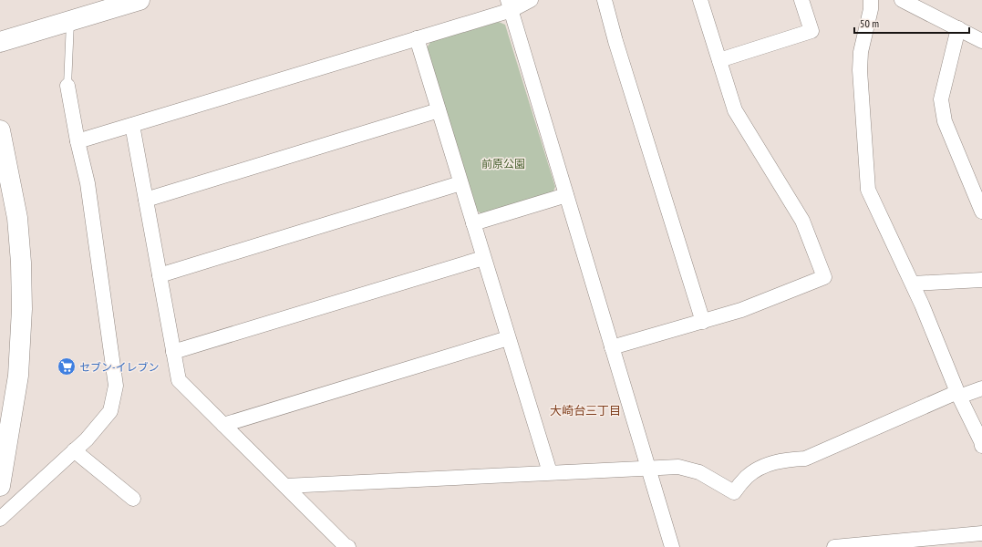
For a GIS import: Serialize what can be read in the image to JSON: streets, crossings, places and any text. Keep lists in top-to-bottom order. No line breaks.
{"districts":["大崎台三丁目"],"parks":["前原公園"],"places":{"supermarket":["セブン-イレブン"]},"scale_bar":"50 m"}
